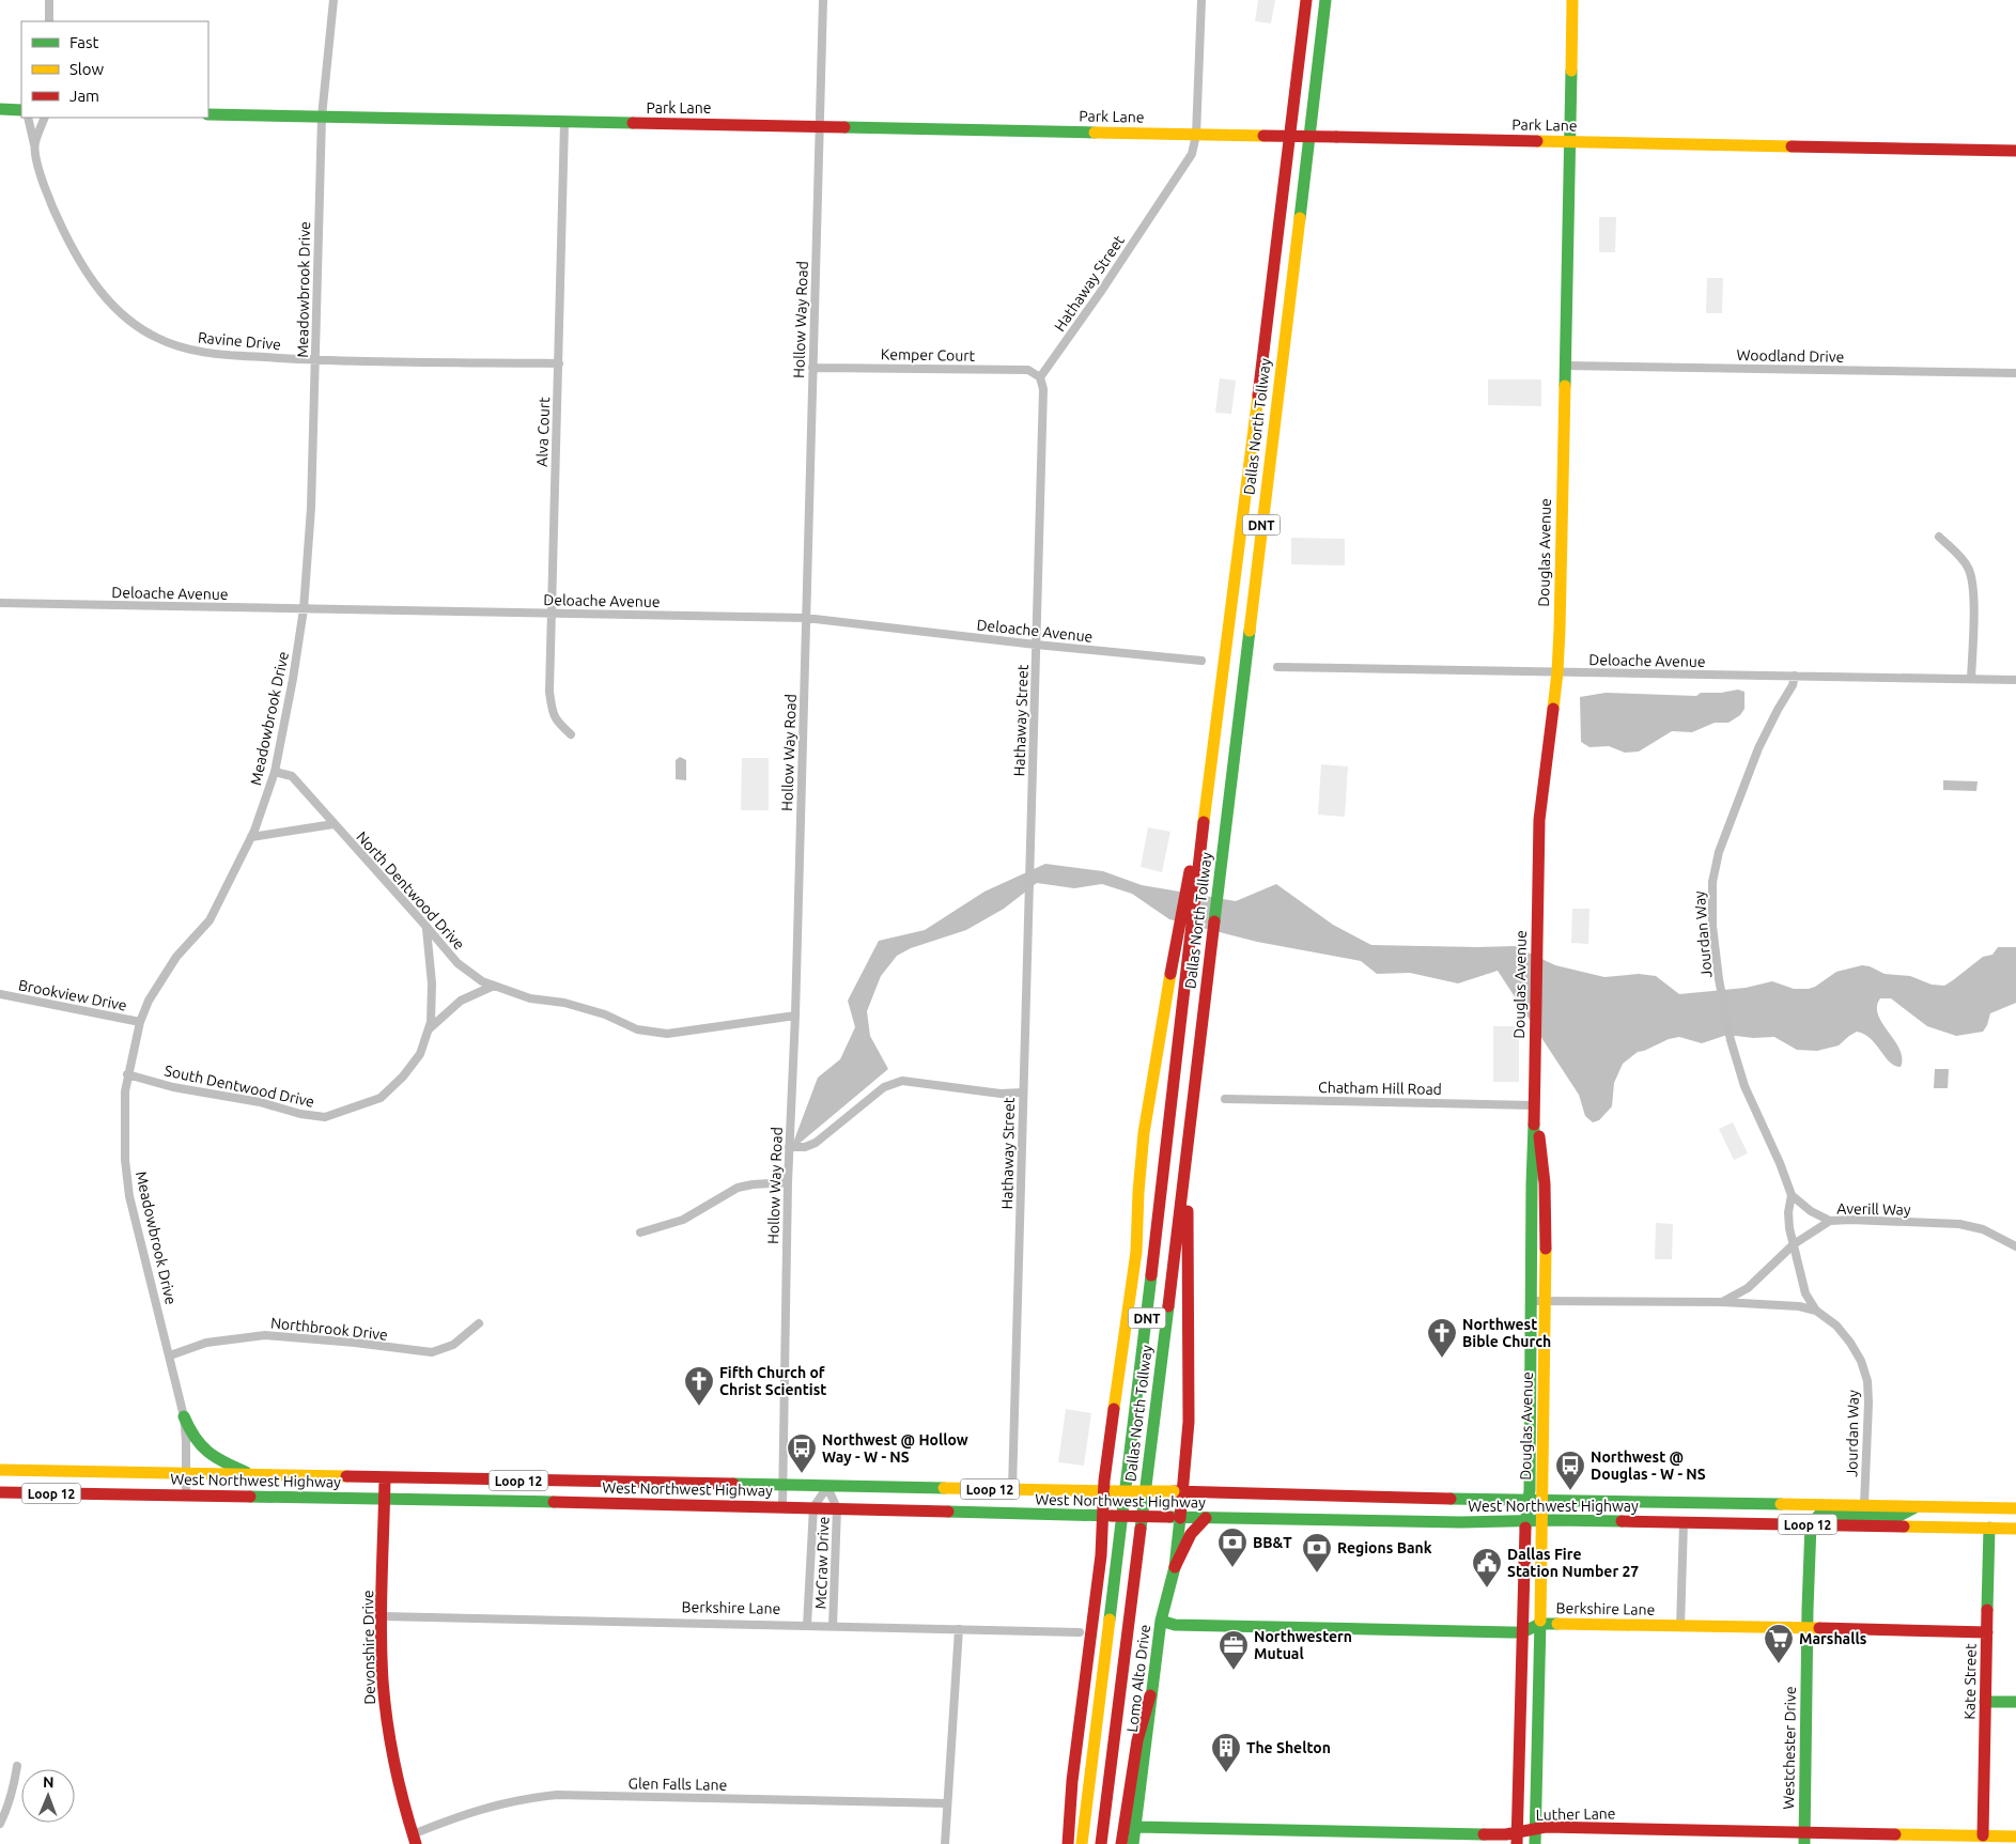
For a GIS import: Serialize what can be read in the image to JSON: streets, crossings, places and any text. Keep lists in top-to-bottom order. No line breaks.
{"streets":{"main road":["Park Lane","Dallas North Tollway","DNT","Douglas Avenue","West Northwest Highway","Loop 12","Berkshire Lane","Devonshire Drive","Lomo Alto Drive","Kate Street","Westchester Drive","Luther Lane"],"street":["Hathaway Street","Meadowbrook Drive","Hollow Way Road","Ravine Drive","Kemper Court","Woodland Drive","Alva Court","Deloache Avenue","North Dentwood Drive","Jourdan Way","Brookview Drive","South Dentwood Drive","Chatham Hill Road","Averill Way","Northbrook Drive","McCraw Drive","Glen Falls Lane"]},"crossings":[["Park Lane","Hathaway Street"],["Park Lane","Meadowbrook Drive"],["Park Lane","Hollow Way Road"],["Park Lane","Alva Court"],["Park Lane","Douglas Avenue"],["Hathaway Street","Kemper Court"],["Hathaway Street","Deloache Avenue"],["Hathaway Street","West Northwest Highway"],["Meadowbrook Drive","Ravine Drive"],["Meadowbrook Drive","Deloache Avenue"],["Meadowbrook Drive","North Dentwood Drive"],["Meadowbrook Drive","Brookview Drive"],["Meadowbrook Drive","South Dentwood Drive"],["Meadowbrook Drive","Northbrook Drive"],["Meadowbrook Drive","West Northwest Highway"],["Hollow Way Road","Kemper Court"],["Hollow Way Road","Deloache Avenue"],["Hollow Way Road","North Dentwood Drive"],["Hollow Way Road","West Northwest Highway"],["Ravine Drive","Alva Court"],["Woodland Drive","Douglas Avenue"],["Dallas North Tollway","Lomo Alto Drive"],["Alva Court","Deloache Avenue"],["Douglas Avenue","Deloache Avenue"],["Douglas Avenue","Chatham Hill Road"],["Douglas Avenue","Averill Way"],["Douglas Avenue","West Northwest Highway"],["Douglas Avenue","Berkshire Lane"],["Douglas Avenue","Luther Lane"],["Deloache Avenue","Jourdan Way"],["North Dentwood Drive","South Dentwood Drive"],["Jourdan Way","Averill Way"],["Jourdan Way","West Northwest Highway"],["West Northwest Highway","McCraw Drive"],["West Northwest Highway","Devonshire Drive"],["West Northwest Highway","Lomo Alto Drive"],["West Northwest Highway","Kate Street"],["West Northwest Highway","Westchester Drive"],["McCraw Drive","Berkshire Lane"],["Berkshire Lane","Devonshire Drive"],["Berkshire Lane","Lomo Alto Drive"],["Berkshire Lane","Kate Street"],["Berkshire Lane","Westchester Drive"],["Devonshire Drive","Glen Falls Lane"],["Lomo Alto Drive","Luther Lane"],["Kate Street","Luther Lane"],["Westchester Drive","Luther Lane"]],"places":{"church":["Northwest Bible Church","Fifth Church of Christ Scientist"],"bus stop":["Northwest @ Hollow Way - W - NS","Northwest @ Douglas - W - NS"],"bank":["BB&T","Regions Bank"],"public building":["Dallas Fire Station Number 27"],"supermarket":["Marshalls"],"office":["Northwestern Mutual"],"building":["The Shelton"]},"legend":["Fast","Slow","Jam"],"north":"top"}
